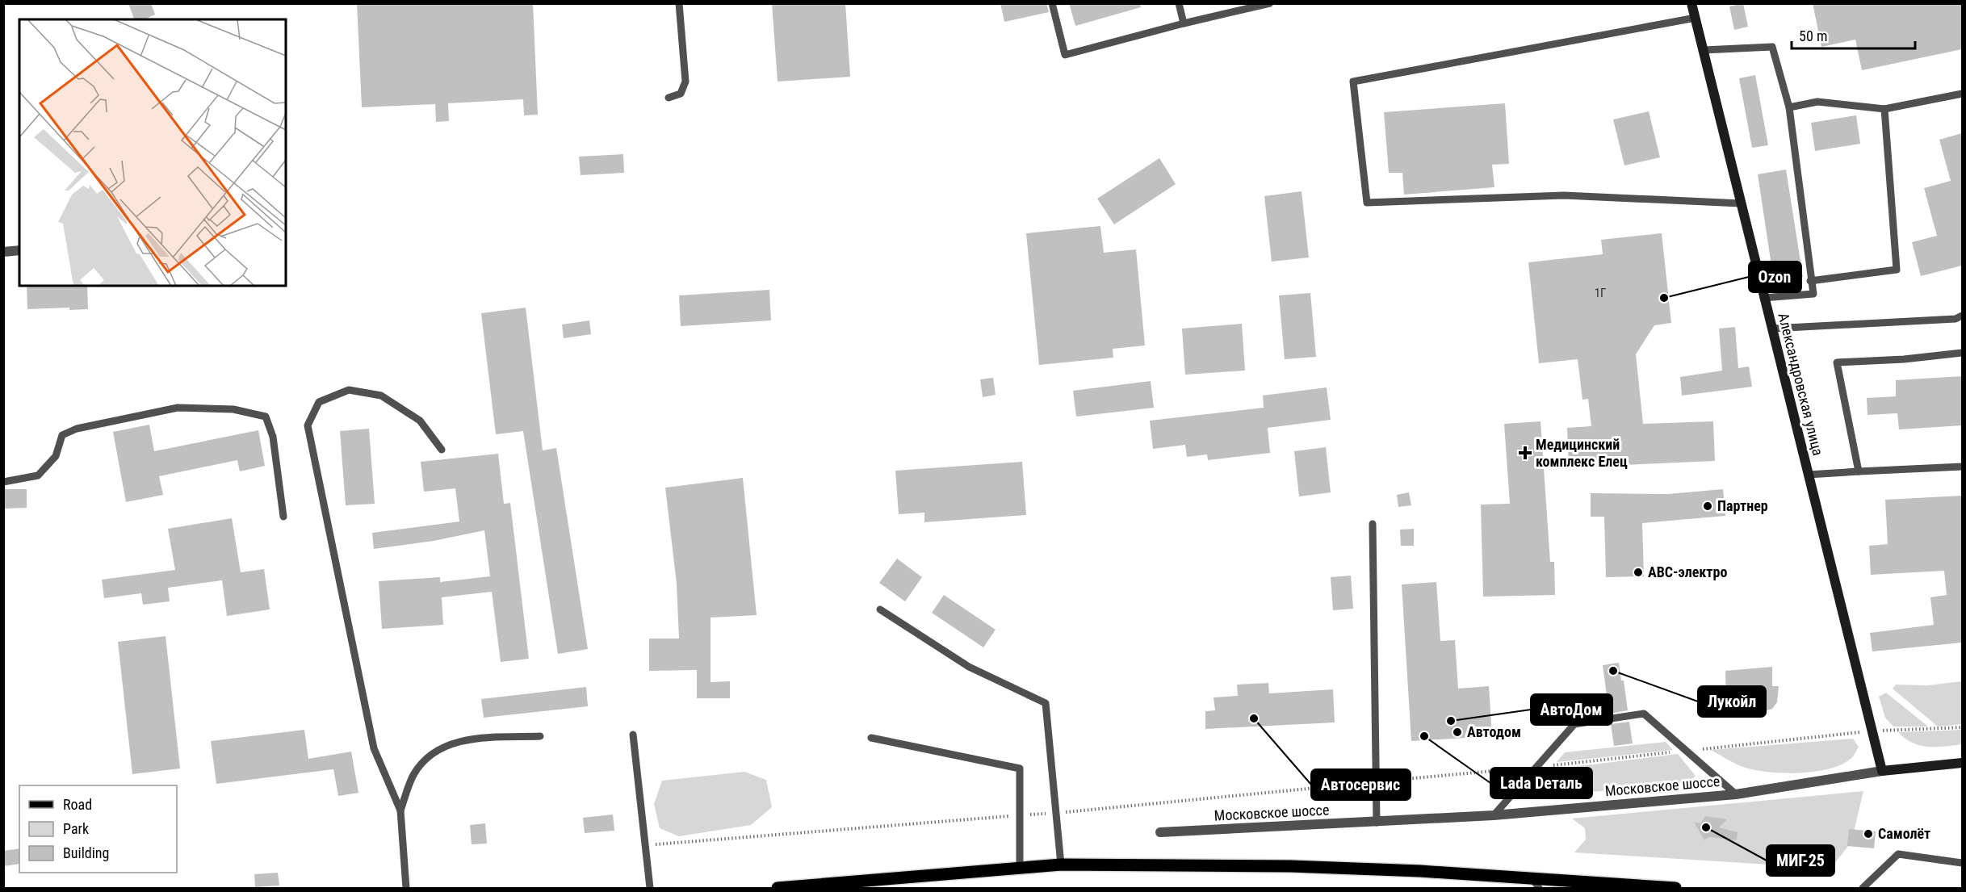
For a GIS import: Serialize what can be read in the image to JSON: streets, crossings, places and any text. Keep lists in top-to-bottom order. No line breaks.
{"streets":{"street":["Александровская улица","Московское шоссе"]},"crossings":[["Александровская улица","Московское шоссе"]],"places":{"other":["Ozon","Партнер","АВС-электро","Лукойл","Автосервис","АвтоДом","Автодом","Lada Dеталь","МИГ-25","Самолёт"],"health":["Медицинский комплекс Елец"]},"house_numbers":["1Г"],"legend":["Road","Park","Building"],"scale_bar":"50 m"}
